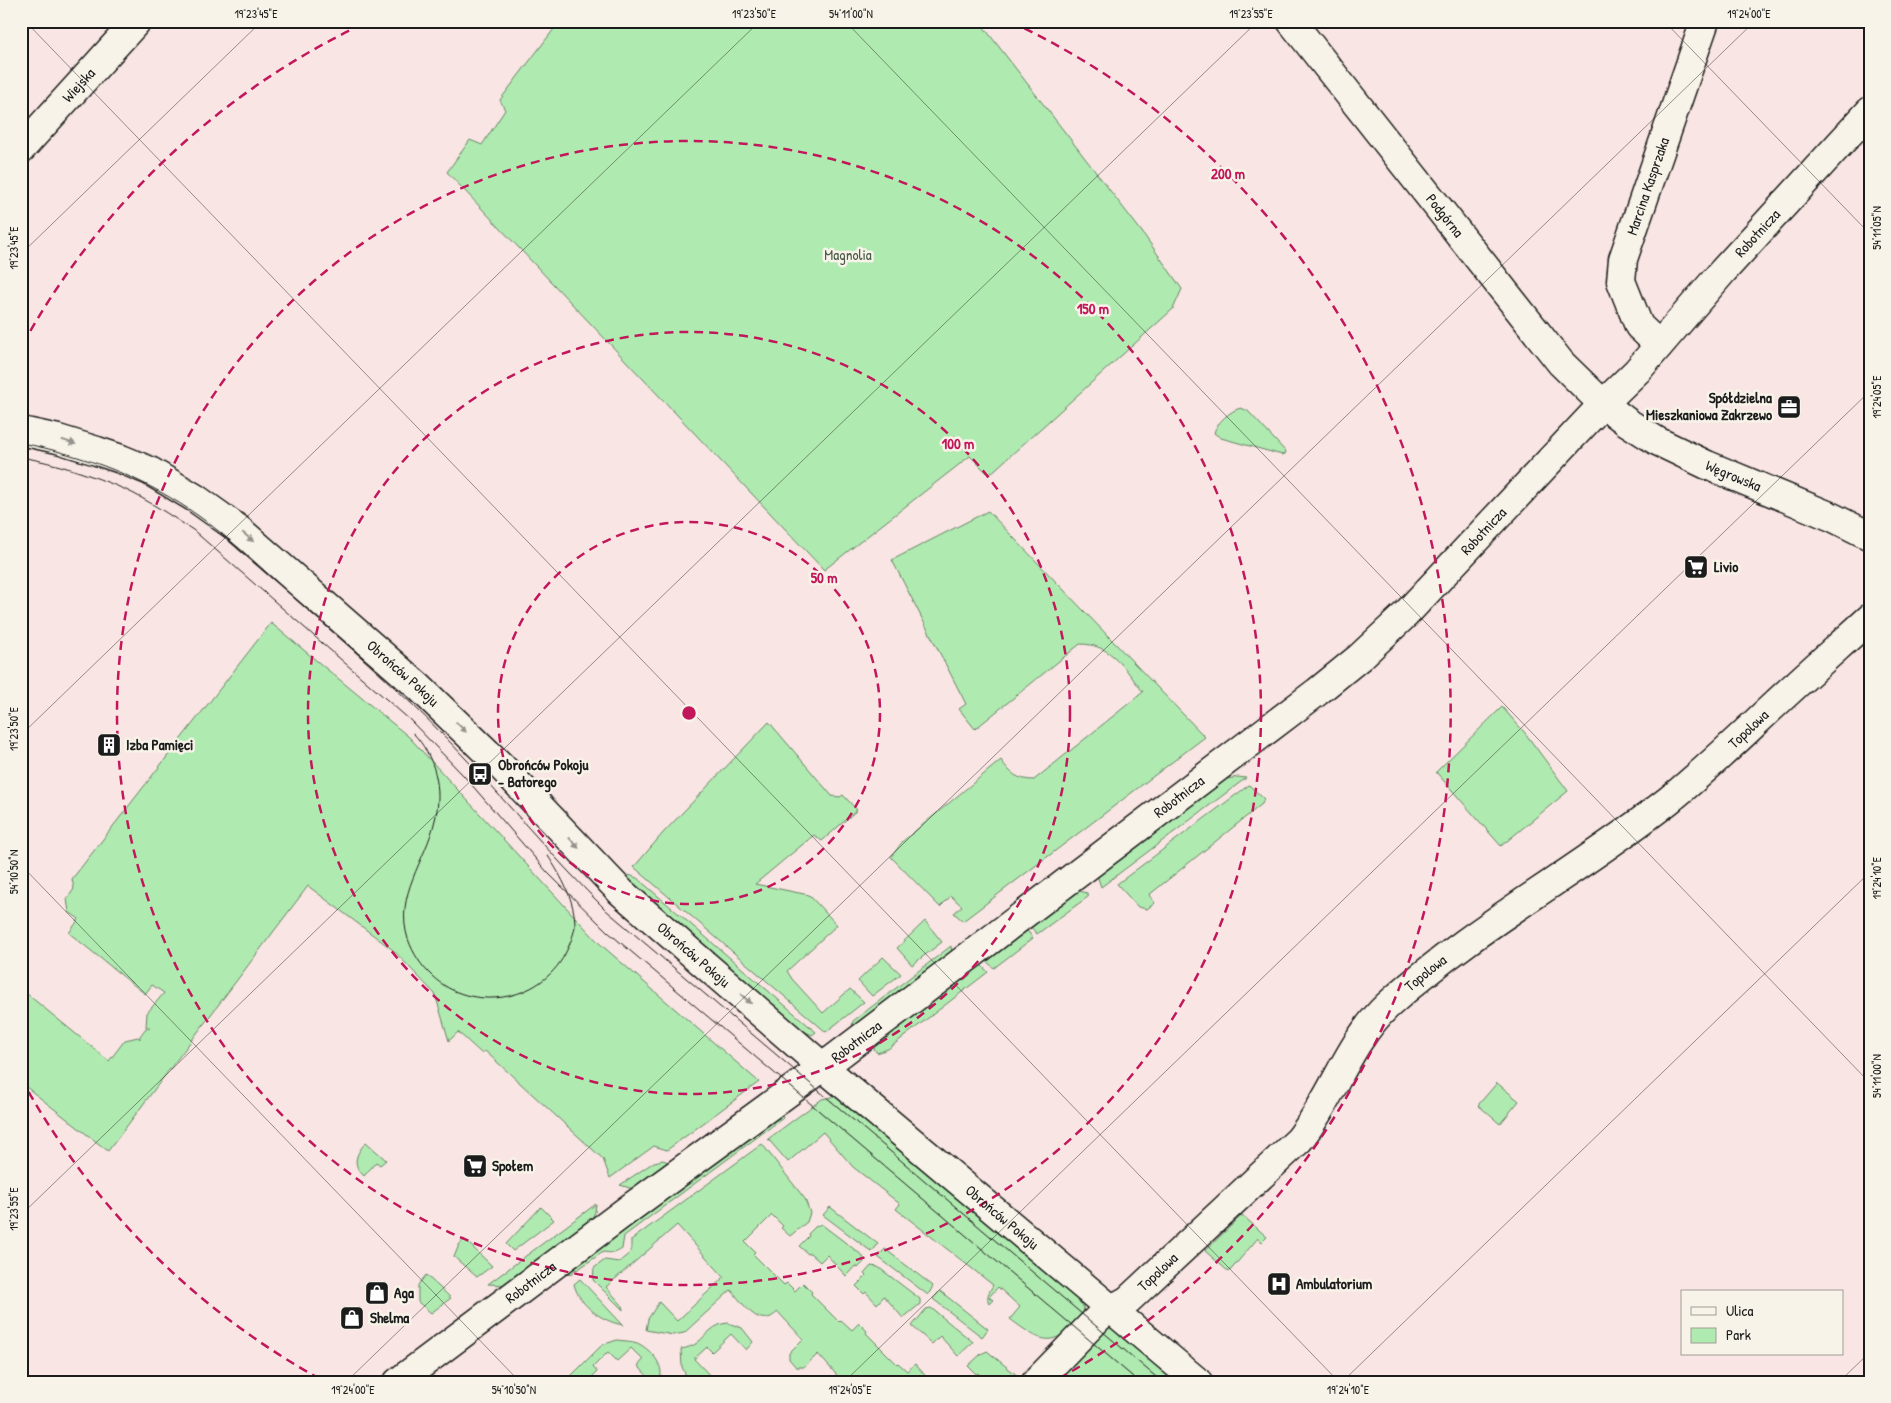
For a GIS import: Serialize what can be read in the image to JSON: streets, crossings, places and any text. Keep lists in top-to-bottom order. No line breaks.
{"streets":{"street":["Wiejska","Marcina Kasprzaka","Podgórna","Robotnicza","Węgrowska","Obrońców Pokoju","Topolowa"]},"crossings":[["Marcina Kasprzaka","Robotnicza"],["Podgórna","Robotnicza"],["Podgórna","Węgrowska"],["Robotnicza","Węgrowska"],["Robotnicza","Obrońców Pokoju"],["Obrońców Pokoju","Topolowa"]],"one_way":["Obrońców Pokoju"],"parks":["Magnolia"],"places":{"office":["Spółdzielna Mieszkaniowa Zakrzewo"],"supermarket":["Livio","Społem"],"building":["Izba Pamięci"],"bus stop":["Obrońców Pokoju - Batorego"],"hospital":["Ambulatorium"],"shop":["Aga","Shelma"]},"legend":["Ulica","Park"],"coordinates":["19°23'45\"E","19°23'50\"E","54°11'00\"N","19°23'55\"E","19°24'00\"E","54°11'05\"N","19°24'05\"E","54°10'50\"N","19°24'10\"E"],"rings":["200 m","150 m","100 m","50 m"]}
